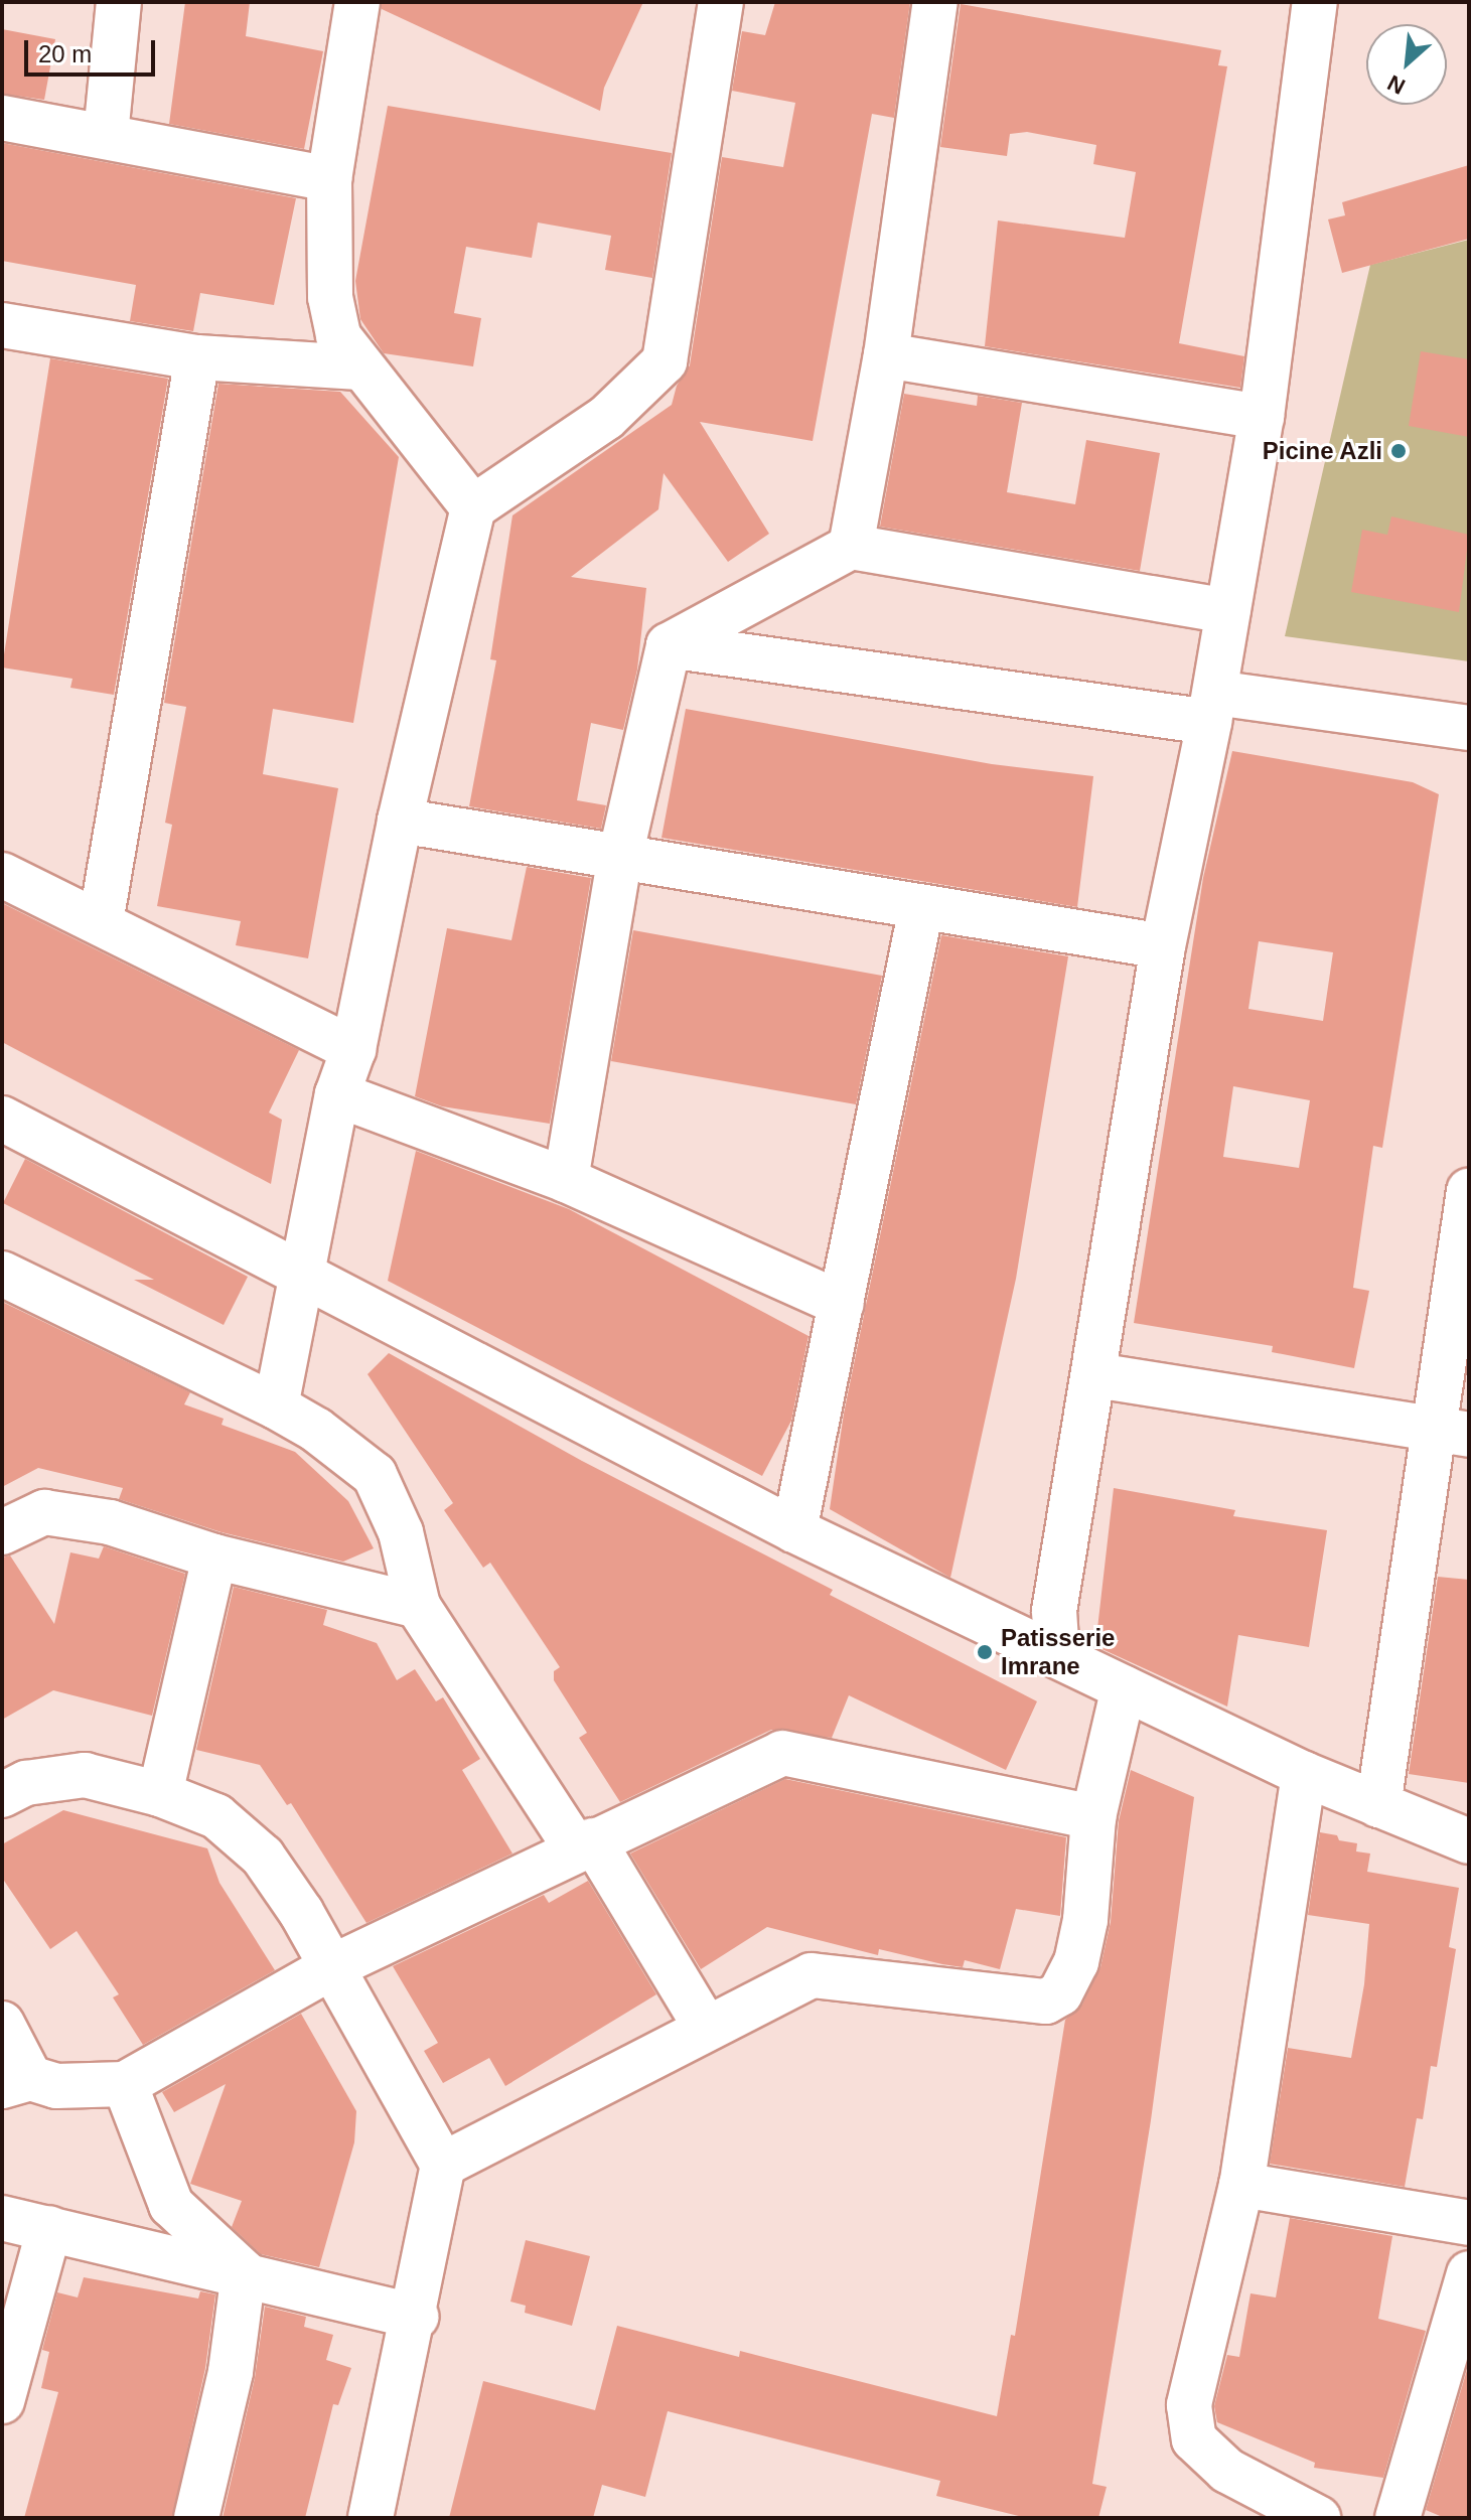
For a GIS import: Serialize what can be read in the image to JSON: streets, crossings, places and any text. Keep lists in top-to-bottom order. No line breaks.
{"places":["Picine Azli","Patisserie Imrane"],"scale_bar":"20 m","north":"bottom left"}
